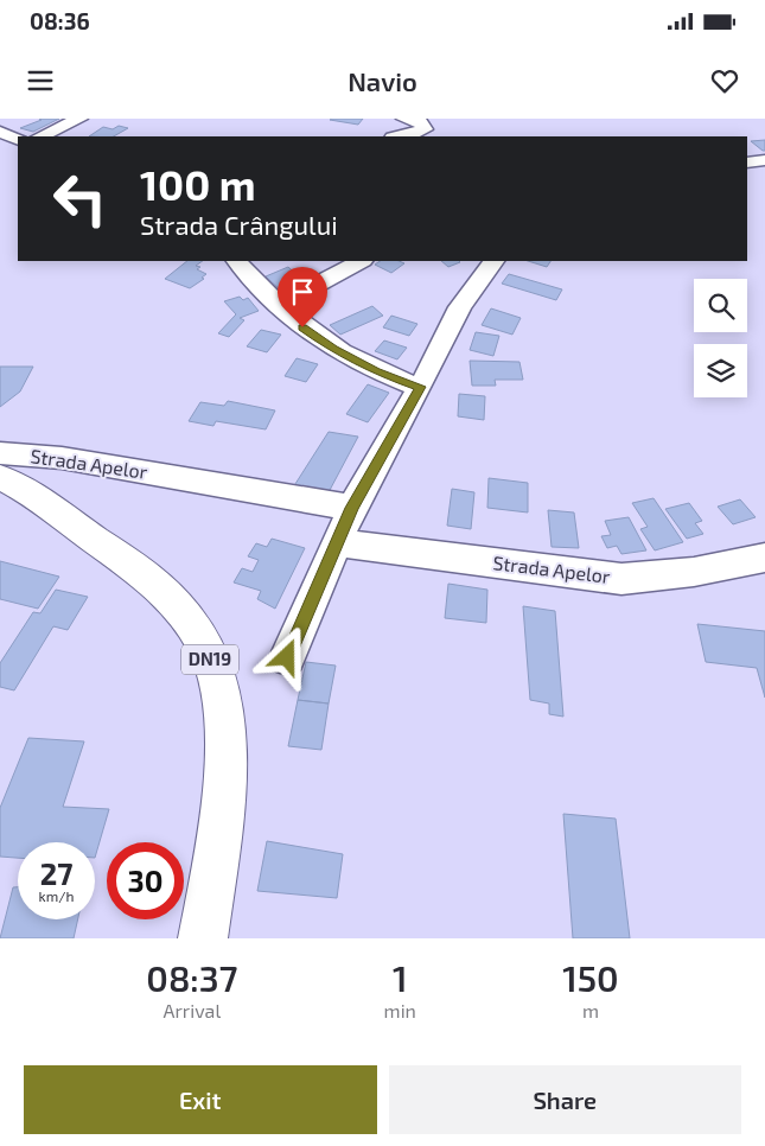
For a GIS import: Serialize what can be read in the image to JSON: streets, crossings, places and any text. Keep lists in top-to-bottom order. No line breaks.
{"streets":{"main road":["DN19"],"street":["Strada Apelor"]},"page":{"status":"08:36","header":"Navio","turn":["100 m","Strada Crângului"],"speed":"27 km/h","limit":"30","eta":["08:37","Arrival","1","min","150","m"],"buttons":["Exit","Share"]}}
